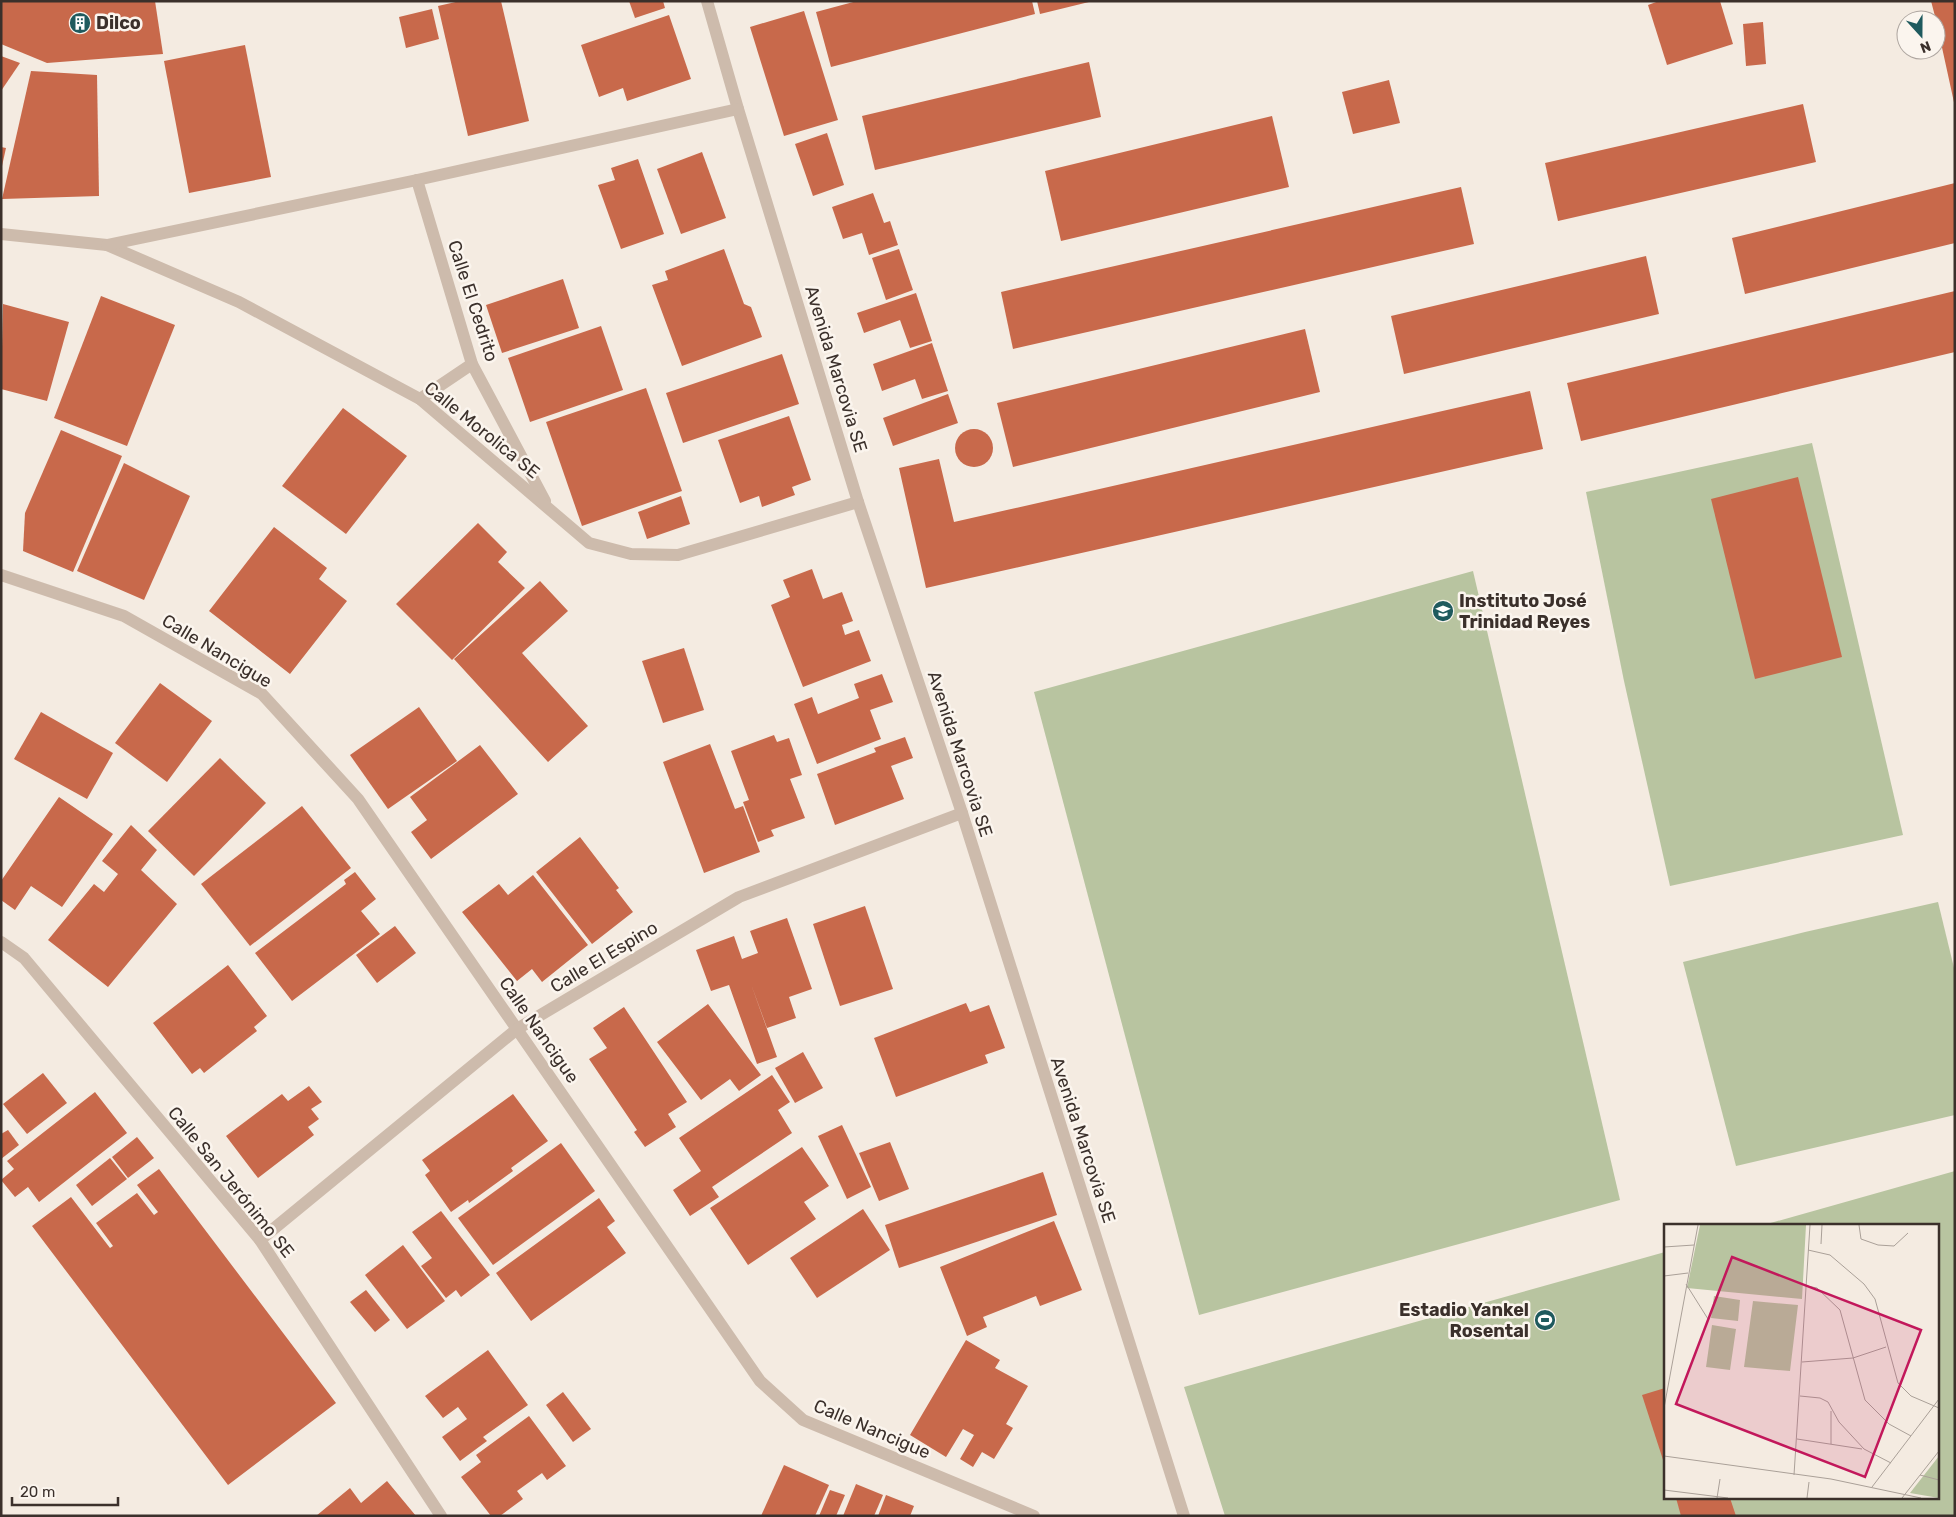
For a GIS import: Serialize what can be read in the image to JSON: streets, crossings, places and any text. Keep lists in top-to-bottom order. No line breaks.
{"streets":{"street":["Calle El Cedrito","Avenida Marcovia SE","Calle Morolica SE","Calle Nancigue","Calle El Espino","Calle San Jerónimo SE"]},"crossings":[["Calle El Cedrito","Calle Morolica SE"],["Avenida Marcovia SE","Calle Morolica SE"],["Avenida Marcovia SE","Calle El Espino"],["Calle Nancigue","Calle El Espino"],["Calle El Espino","Calle San Jerónimo SE"]],"places":{"building":["Dilco"],"school or university":["Instituto José Trinidad Reyes"],"sports":["Estadio Yankel Rosental"]},"scale_bar":"20 m","north":"bottom"}
